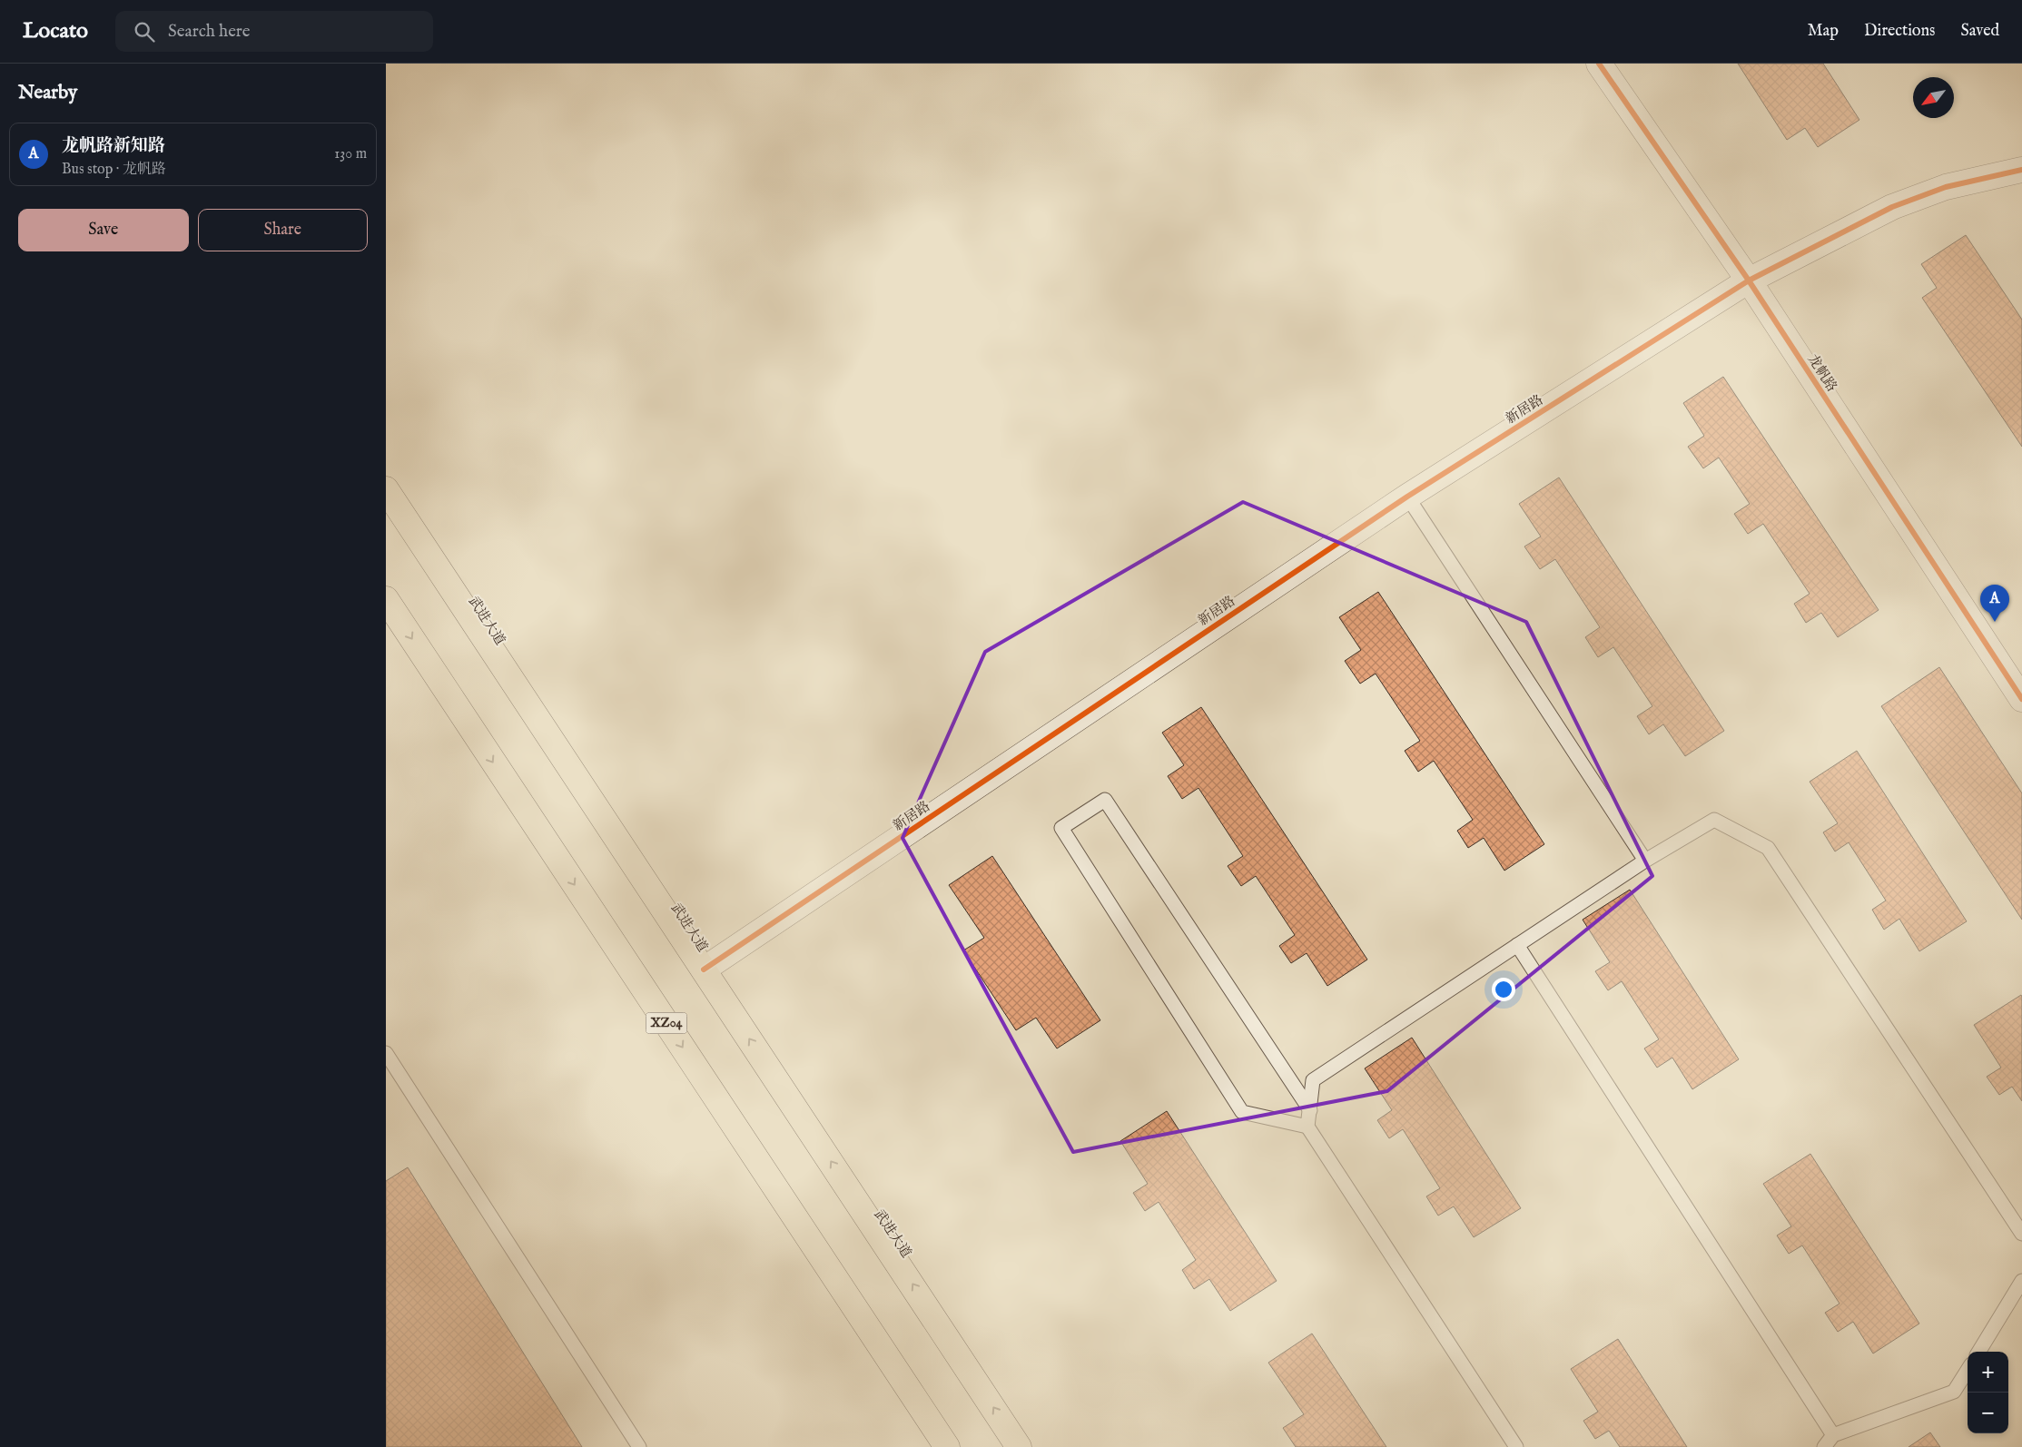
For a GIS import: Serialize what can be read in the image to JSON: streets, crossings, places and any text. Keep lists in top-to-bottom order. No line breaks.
{"streets":{"main road":["武进大道","XZ04"],"street":["龙帆路","新居路"]},"crossings":[["龙帆路","新居路"],["新居路","武进大道"]],"north":"bottom left","page":{"header":"Locato","search":"Search here","nav":["Map","Directions","Saved"],"heading":"Nearby","list":[{"mark":"A","name":"龙帆路新知路","note":"Bus stop · 龙帆路","value":"130 m"}],"buttons":["Save","Share"],"pins":"A","map_buttons":["+","−"]}}
